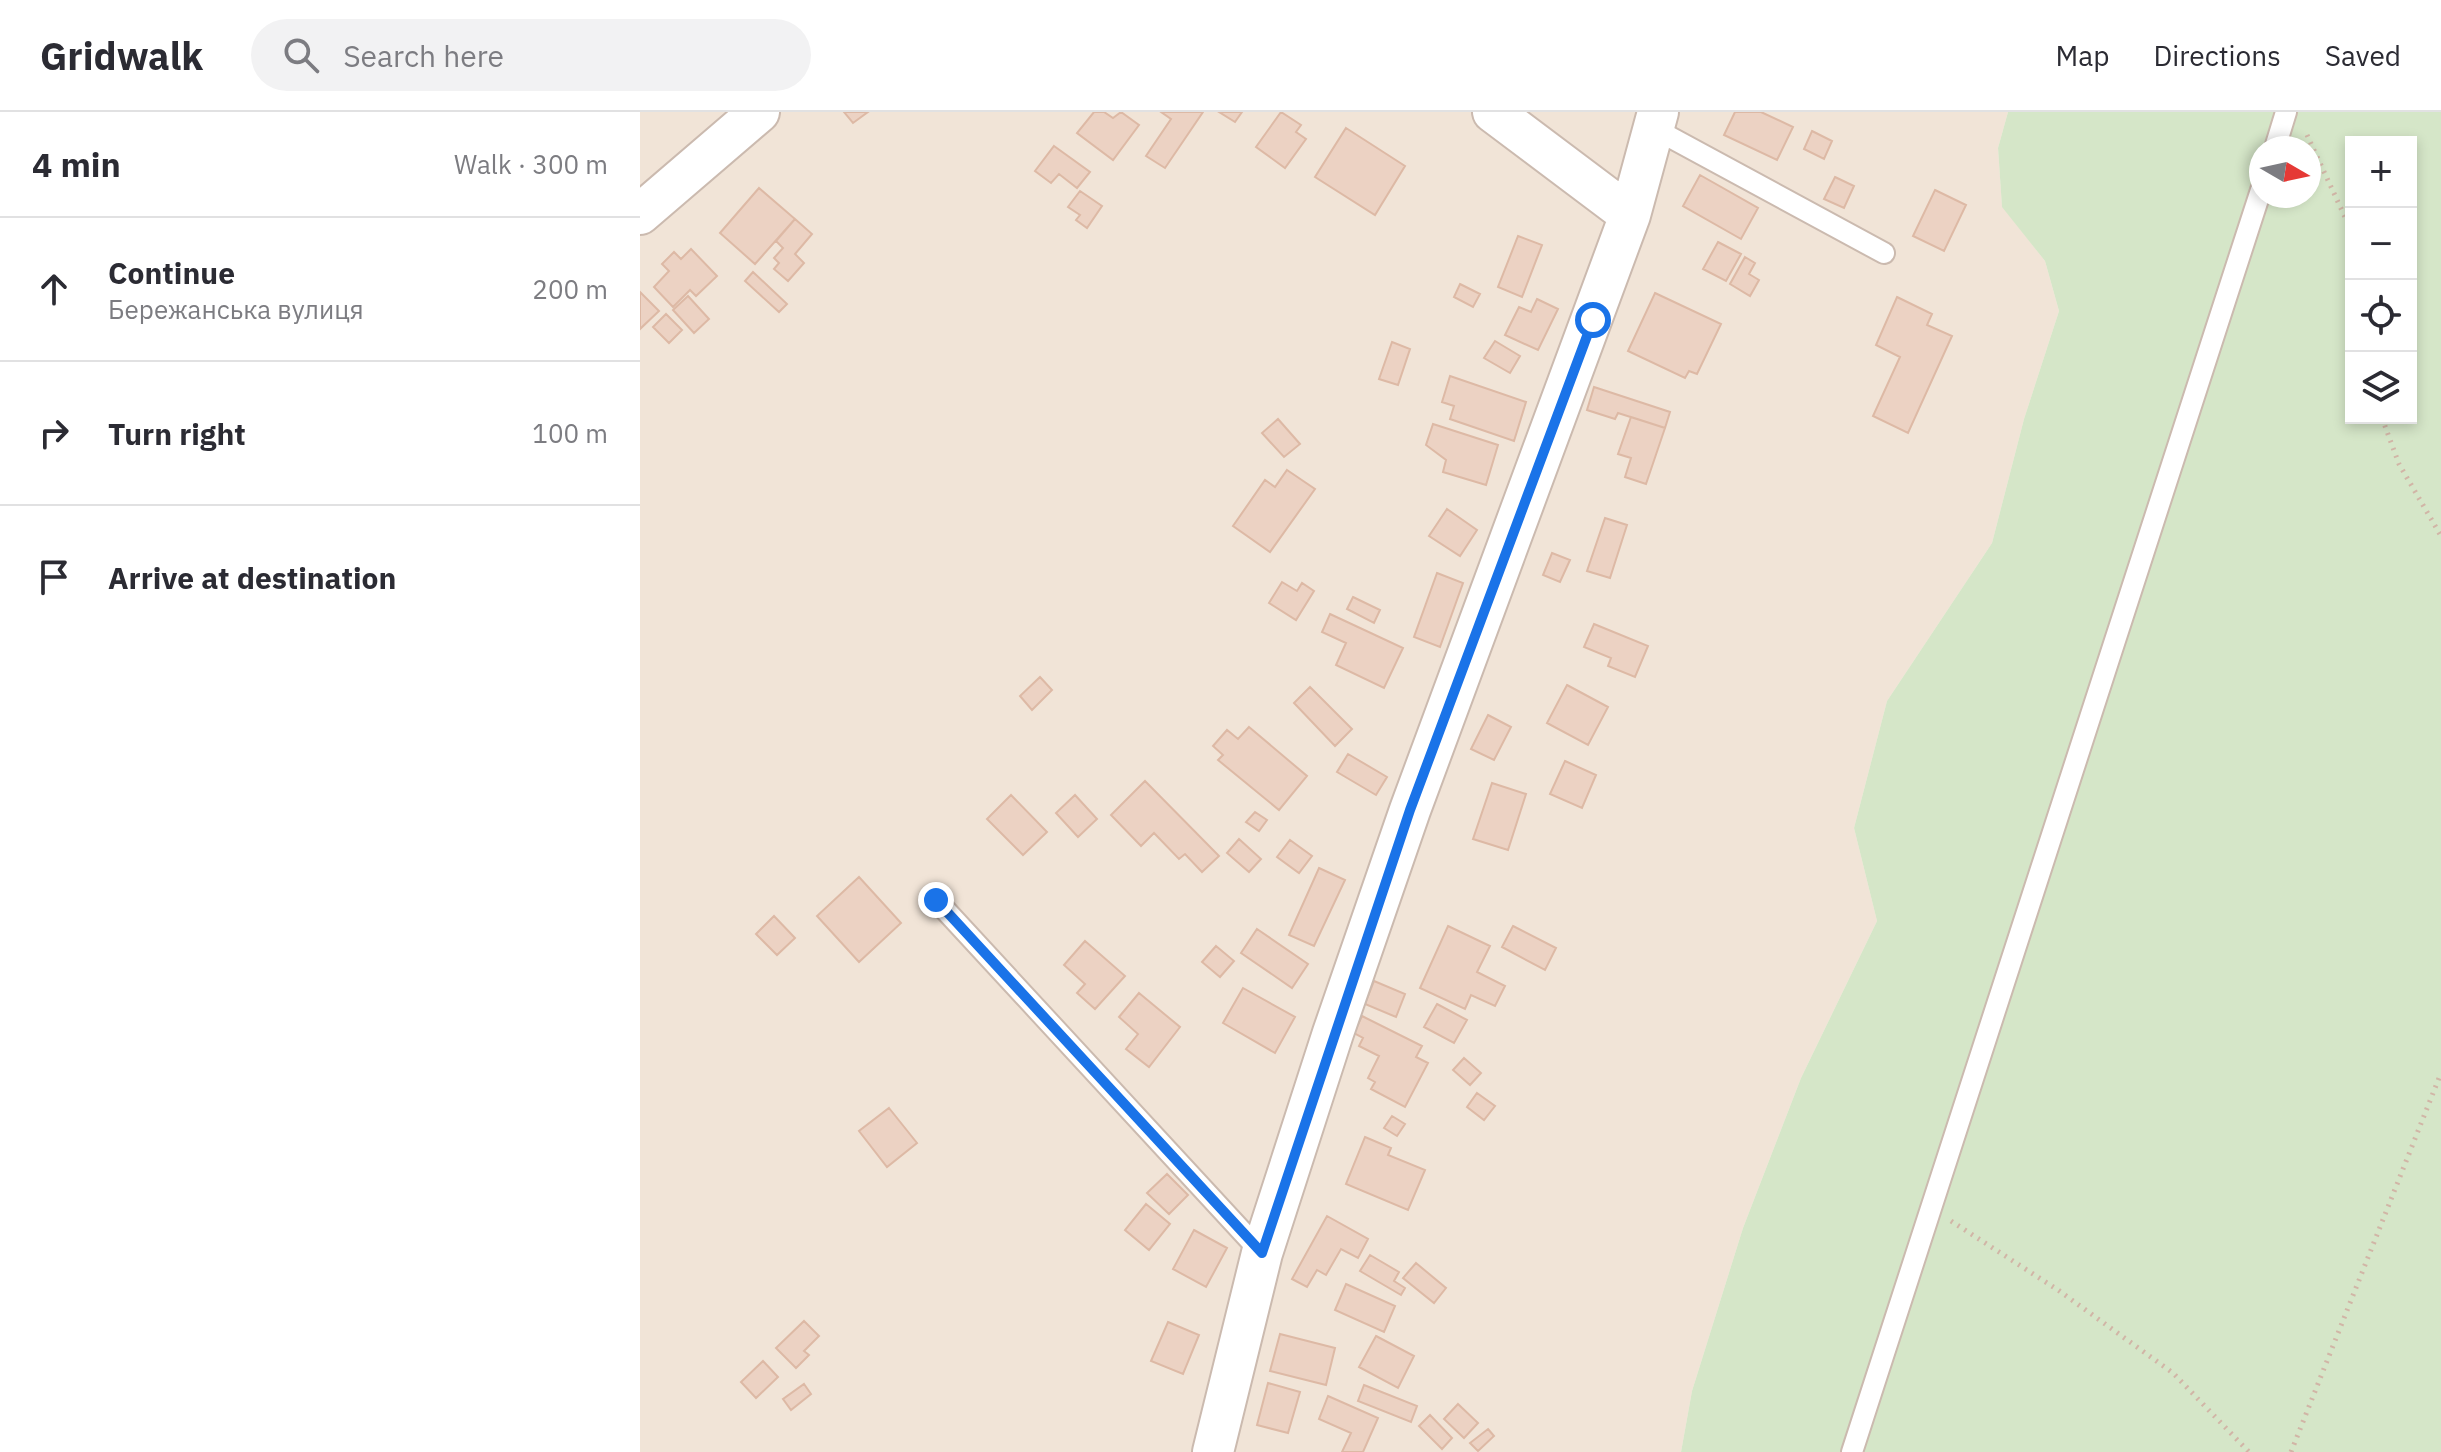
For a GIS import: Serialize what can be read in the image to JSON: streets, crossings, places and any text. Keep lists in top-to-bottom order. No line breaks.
{"north":"right","page":{"header":"Gridwalk","search":"Search here","nav":["Map","Directions","Saved"],"heading":["4 min","Walk · 300 m"],"map_buttons":["+","−"],"list":[["Continue","Бережанська вулиця","200 m"],["Turn right","100 m"],"Arrive at destination"]}}
